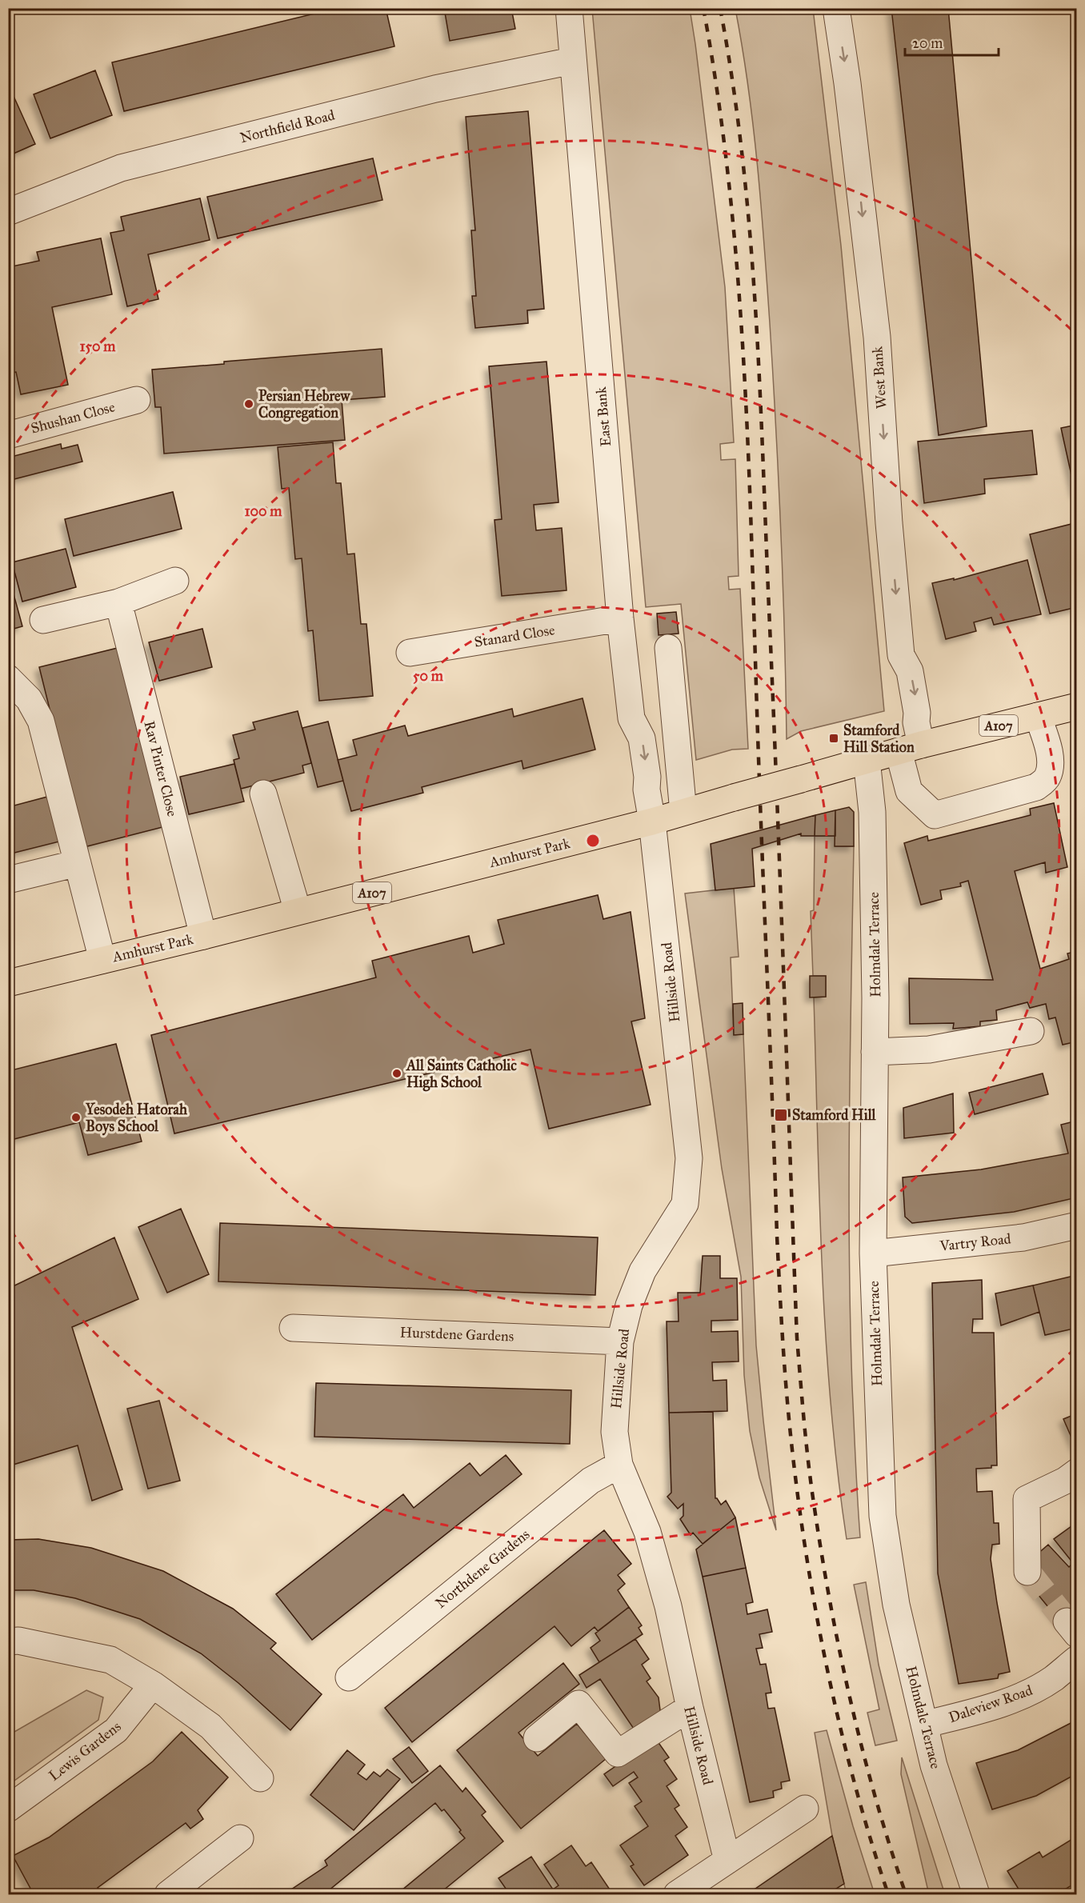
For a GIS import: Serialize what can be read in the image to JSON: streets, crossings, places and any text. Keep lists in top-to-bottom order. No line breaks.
{"streets":{"main road":["A107","Amhurst Park"],"street":["Northfield Road","West Bank","East Bank","Shushan Close","Stanard Close","Rav Pinter Close","Holmdale Terrace","Hillside Road","Vartry Road","Hurstdene Gardens","Northdene Gardens","Daleview Road","Lewis Gardens"]},"crossings":[["Northfield Road","East Bank"],["West Bank","Amhurst Park"],["East Bank","Stanard Close"],["East Bank","Amhurst Park"],["East Bank","Hillside Road"],["Rav Pinter Close","Amhurst Park"],["Amhurst Park","Holmdale Terrace"],["Amhurst Park","Hillside Road"],["Holmdale Terrace","Vartry Road"],["Holmdale Terrace","Daleview Road"],["Hillside Road","Hurstdene Gardens"],["Hillside Road","Northdene Gardens"]],"one_way":["West Bank"],"places":{"other":["Persian Hebrew Congregation","All Saints Catholic High School","Yesodeh Hatorah Boys School"],"transit":["Stamford Hill Station","Stamford Hill"]},"scale_bar":"20 m","rings":["150 m","100 m","50 m"]}
